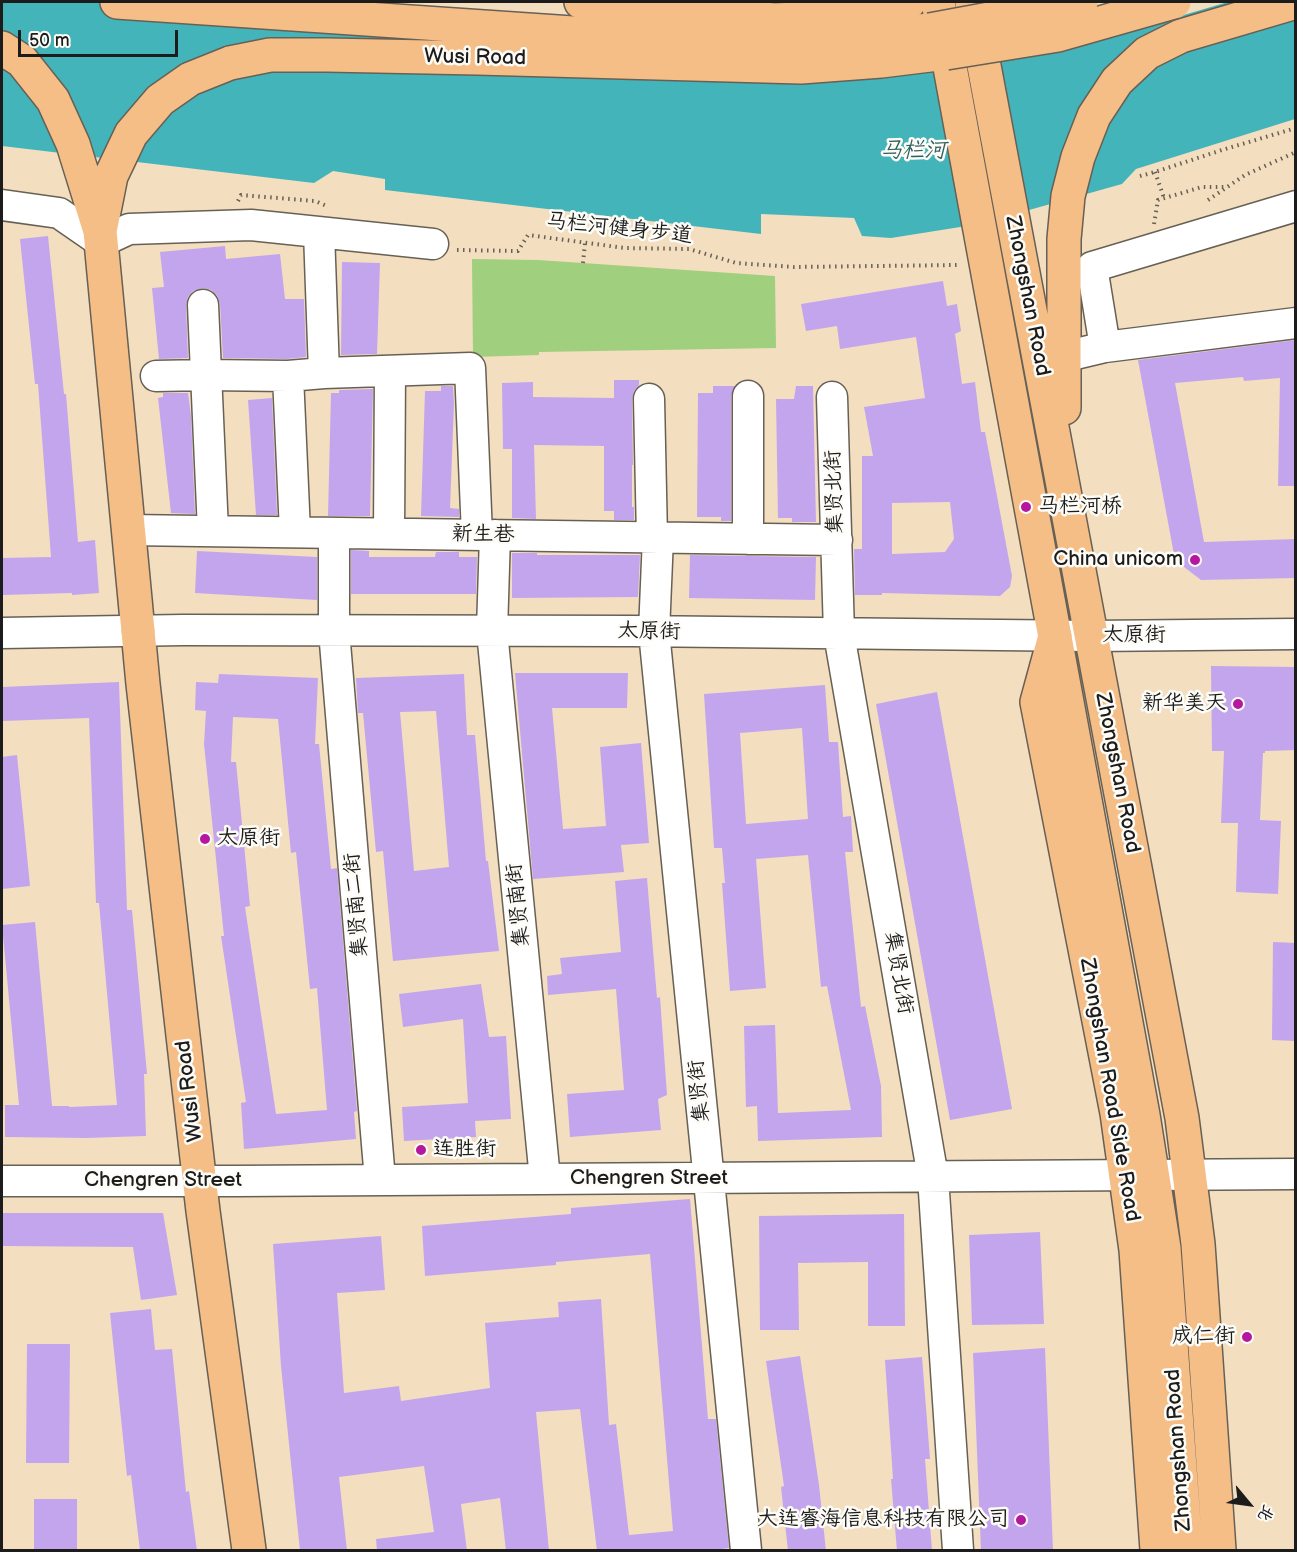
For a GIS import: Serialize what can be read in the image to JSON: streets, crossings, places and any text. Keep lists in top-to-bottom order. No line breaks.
{"streets":{"main road":["Wusi Road","Zhongshan Road","Zhongshan Road Side Road"],"street":["集贤北街","新生巷","太原街","集贤南二街","集贤南街","集贤街","Chengren Street"],"path":["马栏河健身步道"]},"crossings":[["Wusi Road","新生巷"],["Wusi Road","太原街"],["Wusi Road","Chengren Street"],["马栏河健身步道","Zhongshan Road"],["Zhongshan Road","太原街"],["Zhongshan Road","Zhongshan Road Side Road"],["Zhongshan Road","Chengren Street"],["集贤北街","新生巷"],["集贤北街","太原街"],["集贤北街","Chengren Street"],["新生巷","集贤南二街"],["新生巷","集贤南街"],["新生巷","集贤街"],["太原街","集贤南二街"],["太原街","集贤南街"],["太原街","集贤街"],["集贤南二街","Chengren Street"],["集贤南街","Chengren Street"],["Zhongshan Road Side Road","Chengren Street"],["集贤街","Chengren Street"]],"water":["马栏河"],"places":["马栏河桥","China unicom","新华美天","太原街","连胜街","成仁街","大连睿海信息科技有限公司"],"scale_bar":"50 m","north":"bottom right"}
